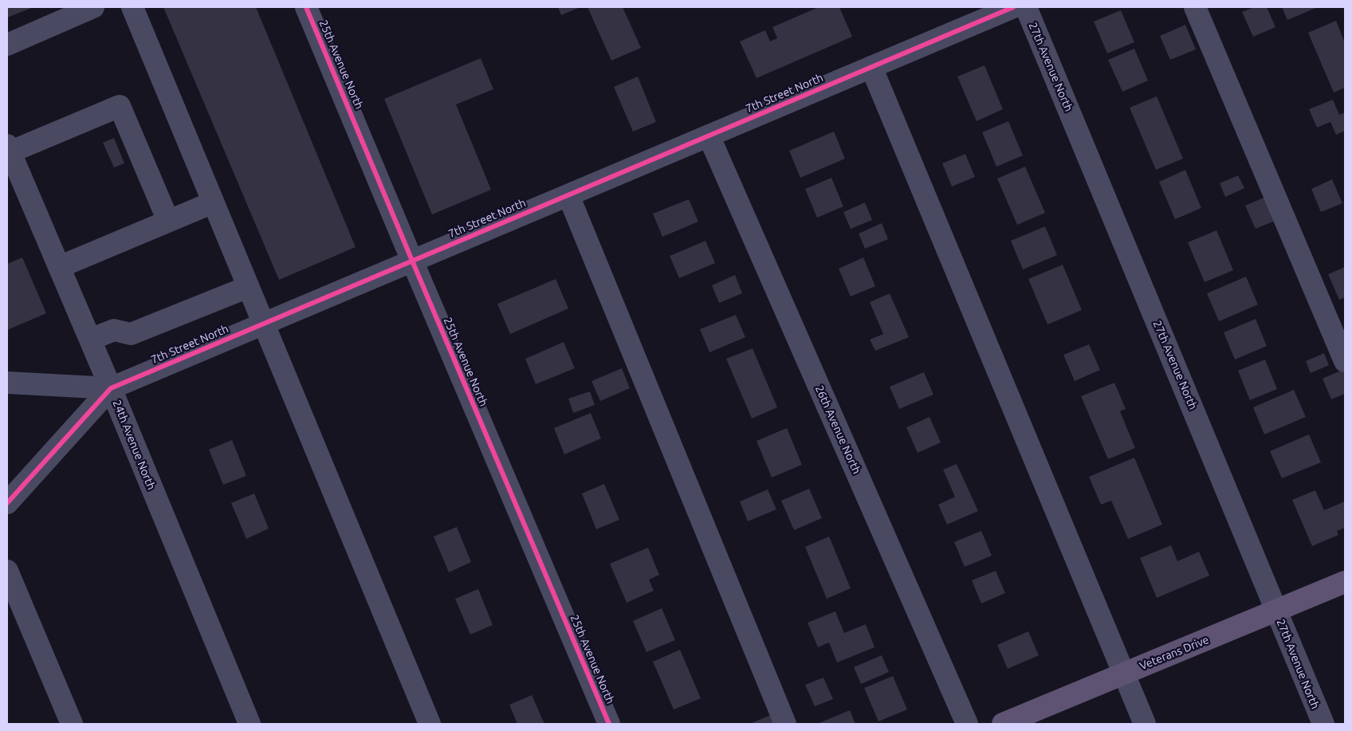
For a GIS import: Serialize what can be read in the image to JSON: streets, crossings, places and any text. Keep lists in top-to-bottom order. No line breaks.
{"streets":{"main road":["Veterans Drive"],"street":["25th Avenue North","27th Avenue North","7th Street North","26th Avenue North","24th Avenue North"]},"crossings":[["25th Avenue North","7th Street North"],["27th Avenue North","Veterans Drive"],["7th Street North","26th Avenue North"],["7th Street North","24th Avenue North"]]}
